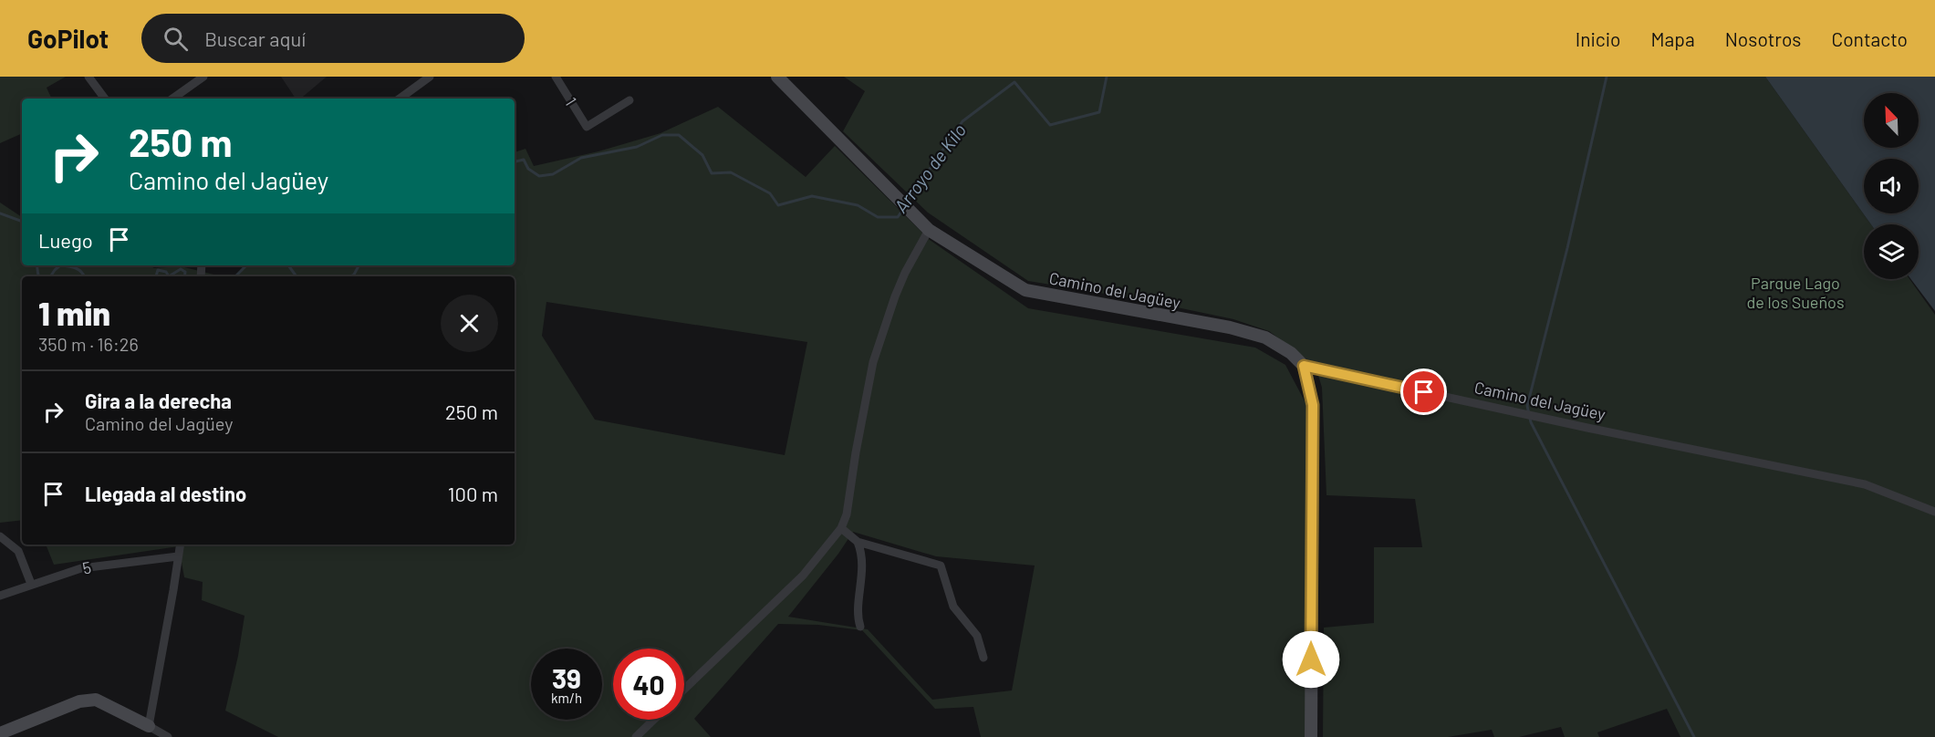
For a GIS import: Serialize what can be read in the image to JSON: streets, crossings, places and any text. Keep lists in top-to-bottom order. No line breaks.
{"streets":{"street":["1","Camino del Jagüey","5"]},"water":["Arroyo de Kilo"],"parks":["Parque Lago de los Sueños"],"north":"top left","page":{"header":"GoPilot","search":"Buscar aquí","nav":["Inicio","Mapa","Nosotros","Contacto"],"turn":["250 m","Camino del Jagüey"],"then":"Luego","heading":["1 min","350 m · 16:26"],"list":[{"name":"Gira a la derecha","note":"Camino del Jagüey","value":"250 m"},{"name":"Llegada al destino","value":"100 m"}],"speed":"39 km/h","limit":"40"}}
